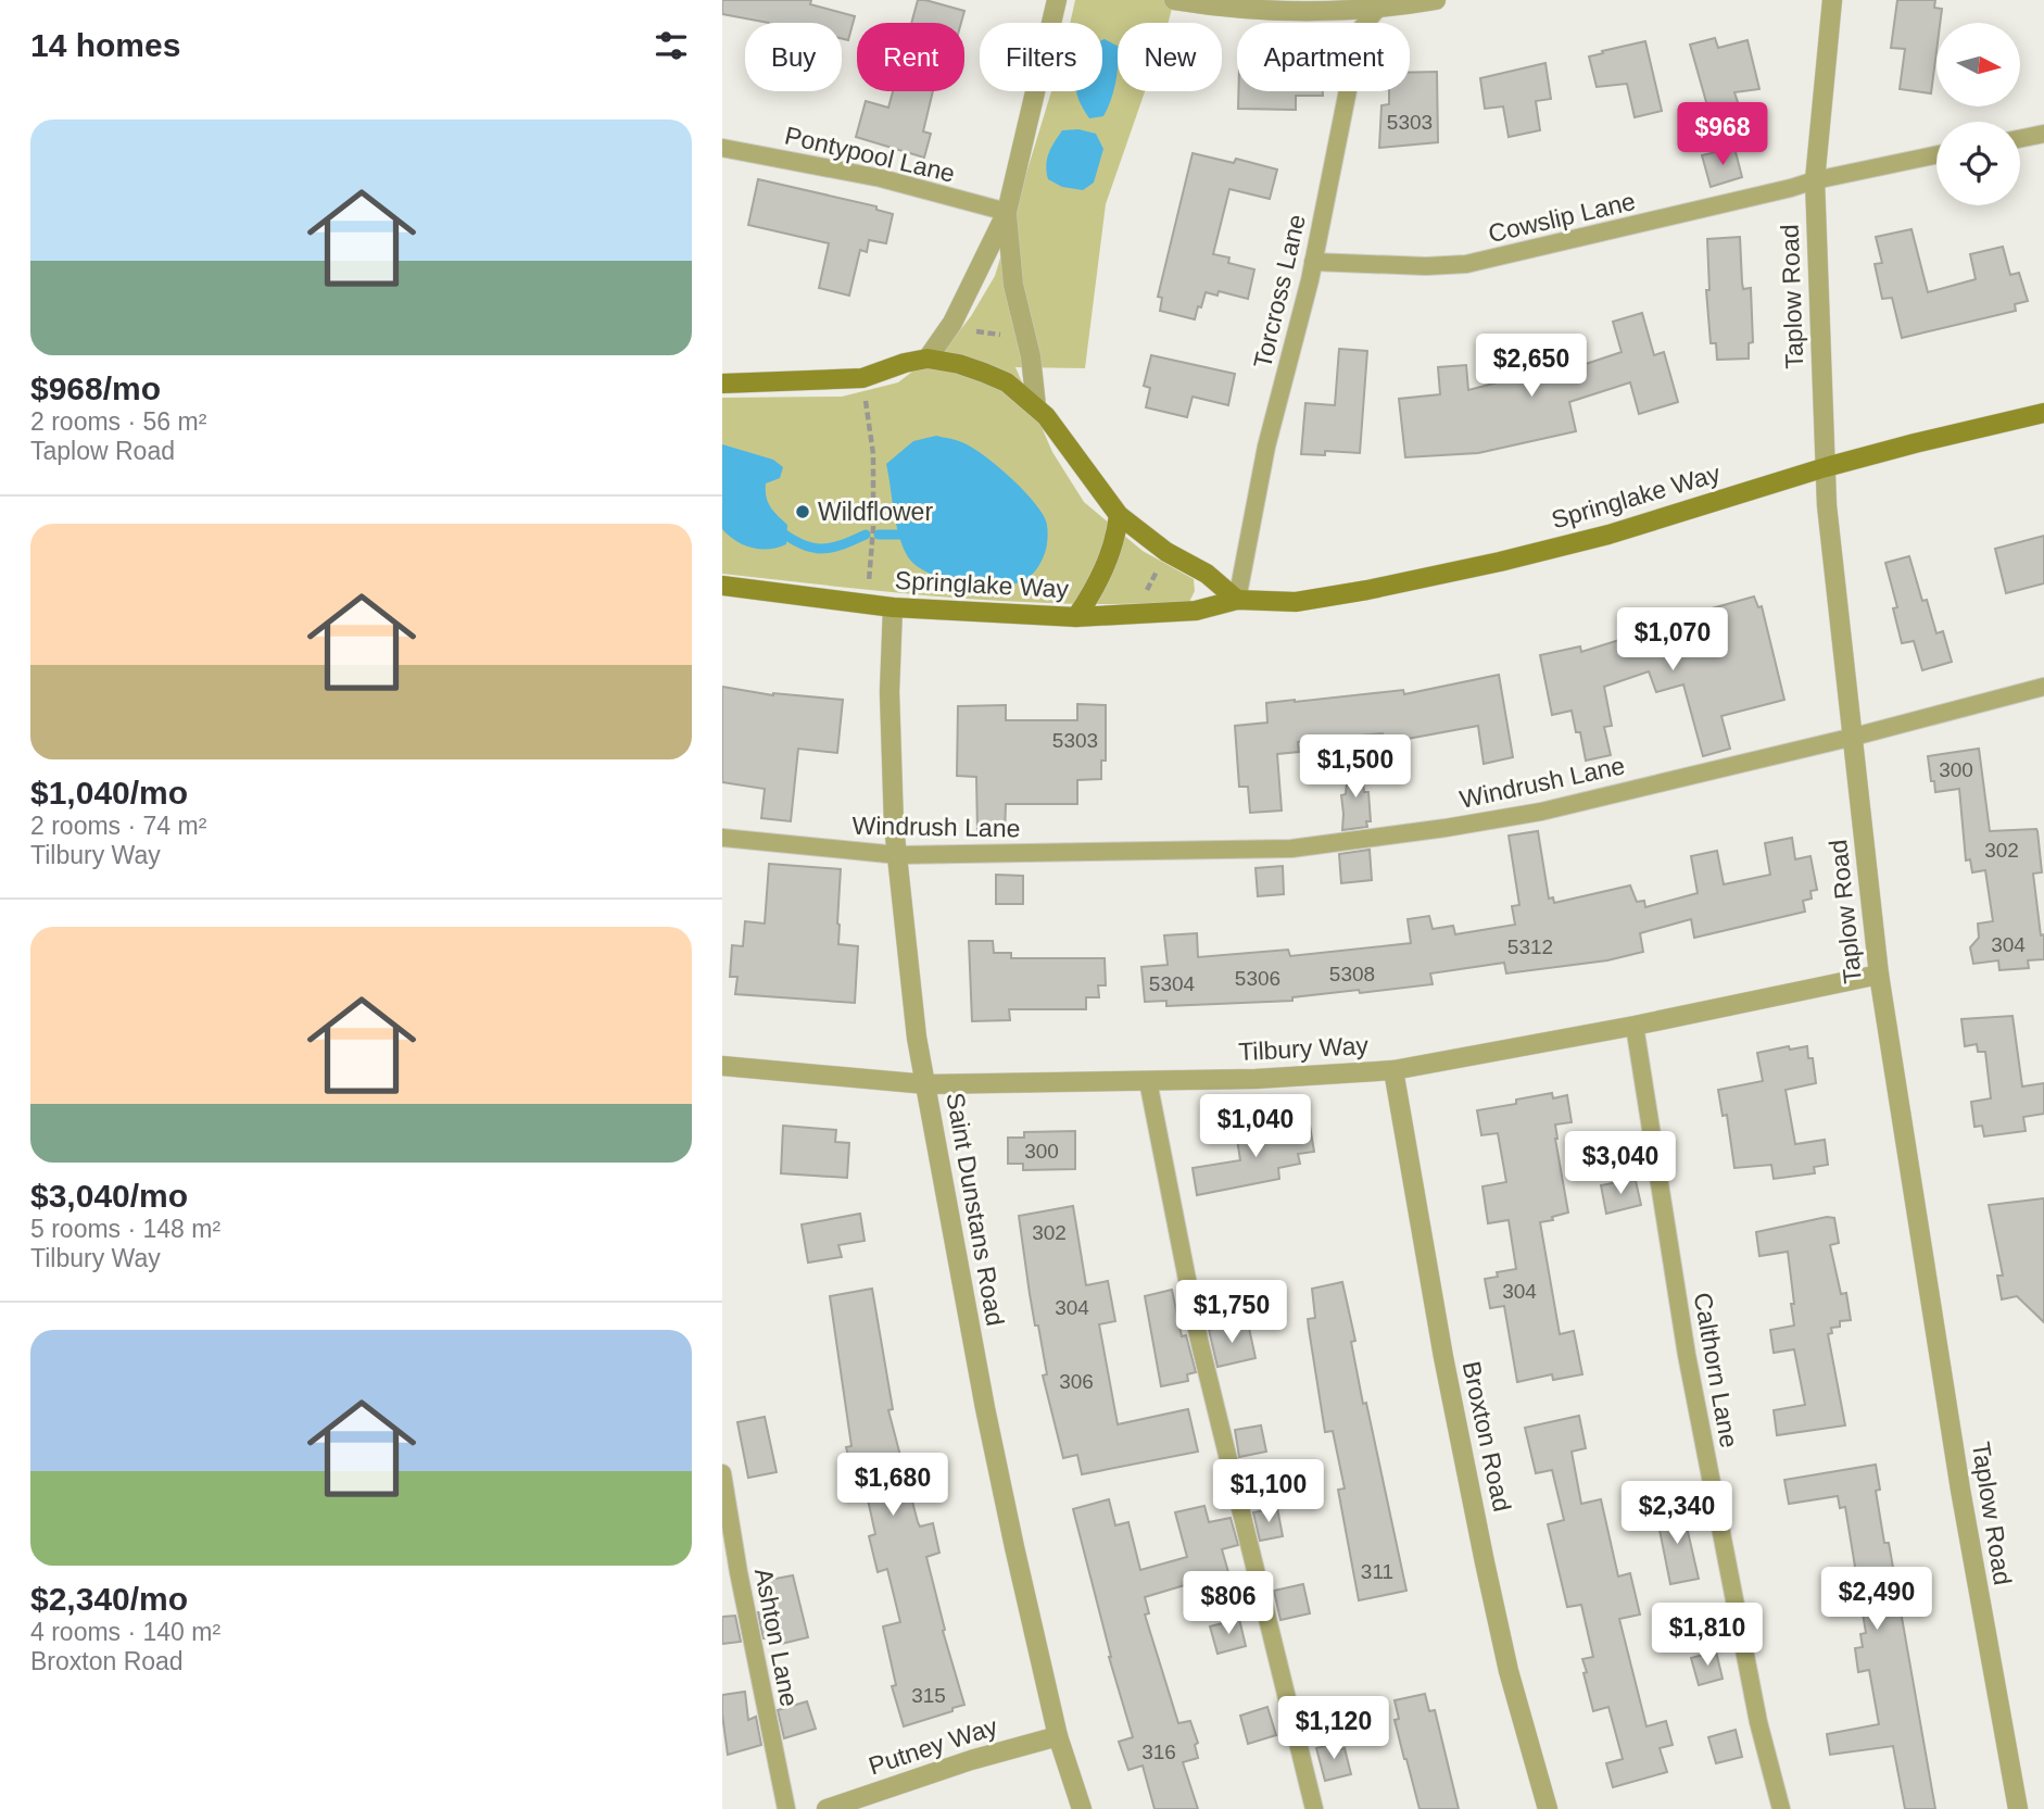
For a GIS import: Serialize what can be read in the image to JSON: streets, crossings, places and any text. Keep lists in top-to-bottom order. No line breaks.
{"streets":{"street":["Taplow Road","Springlake Way","Tilbury Way","Saint Dunstans Road","Broxton Road","Putney Way"],"lane":["Pontypool Lane","Cowslip Lane","Torcross Lane","Windrush Lane","Calthorn Lane","Ashton Lane"]},"crossings":[["Cowslip Lane","Torcross Lane"],["Cowslip Lane","Taplow Road"],["Torcross Lane","Springlake Way"],["Taplow Road","Springlake Way"],["Taplow Road","Windrush Lane"],["Taplow Road","Tilbury Way"],["Springlake Way","Saint Dunstans Road"],["Windrush Lane","Saint Dunstans Road"],["Tilbury Way","Saint Dunstans Road"],["Tilbury Way","Calthorn Lane"],["Tilbury Way","Broxton Road"],["Saint Dunstans Road","Putney Way"]],"places":["Wildflower"],"house_numbers":["5303","5303","300","302","304","5312","5308","5306","5304","300","302","304","304","306","311","315","316"],"north":"right","page":{"heading":"14 homes","chip":["Buy","Rent","Filters","New","Apartment"],"list":[{"name":"$968/mo","note":"2 rooms · 56 m² · Taplow Road"},{"name":"$1,040/mo","note":"2 rooms · 74 m² · Tilbury Way"},{"name":"$3,040/mo","note":"5 rooms · 148 m² · Tilbury Way"},{"name":"$2,340/mo","note":"4 rooms · 140 m² · Broxton Road"}],"price":["$968","$2,650","$1,070","$1,500","$1,040","$3,040","$1,750","$1,680","$1,100","$2,340","$2,490","$806","$1,810","$1,120"]}}
